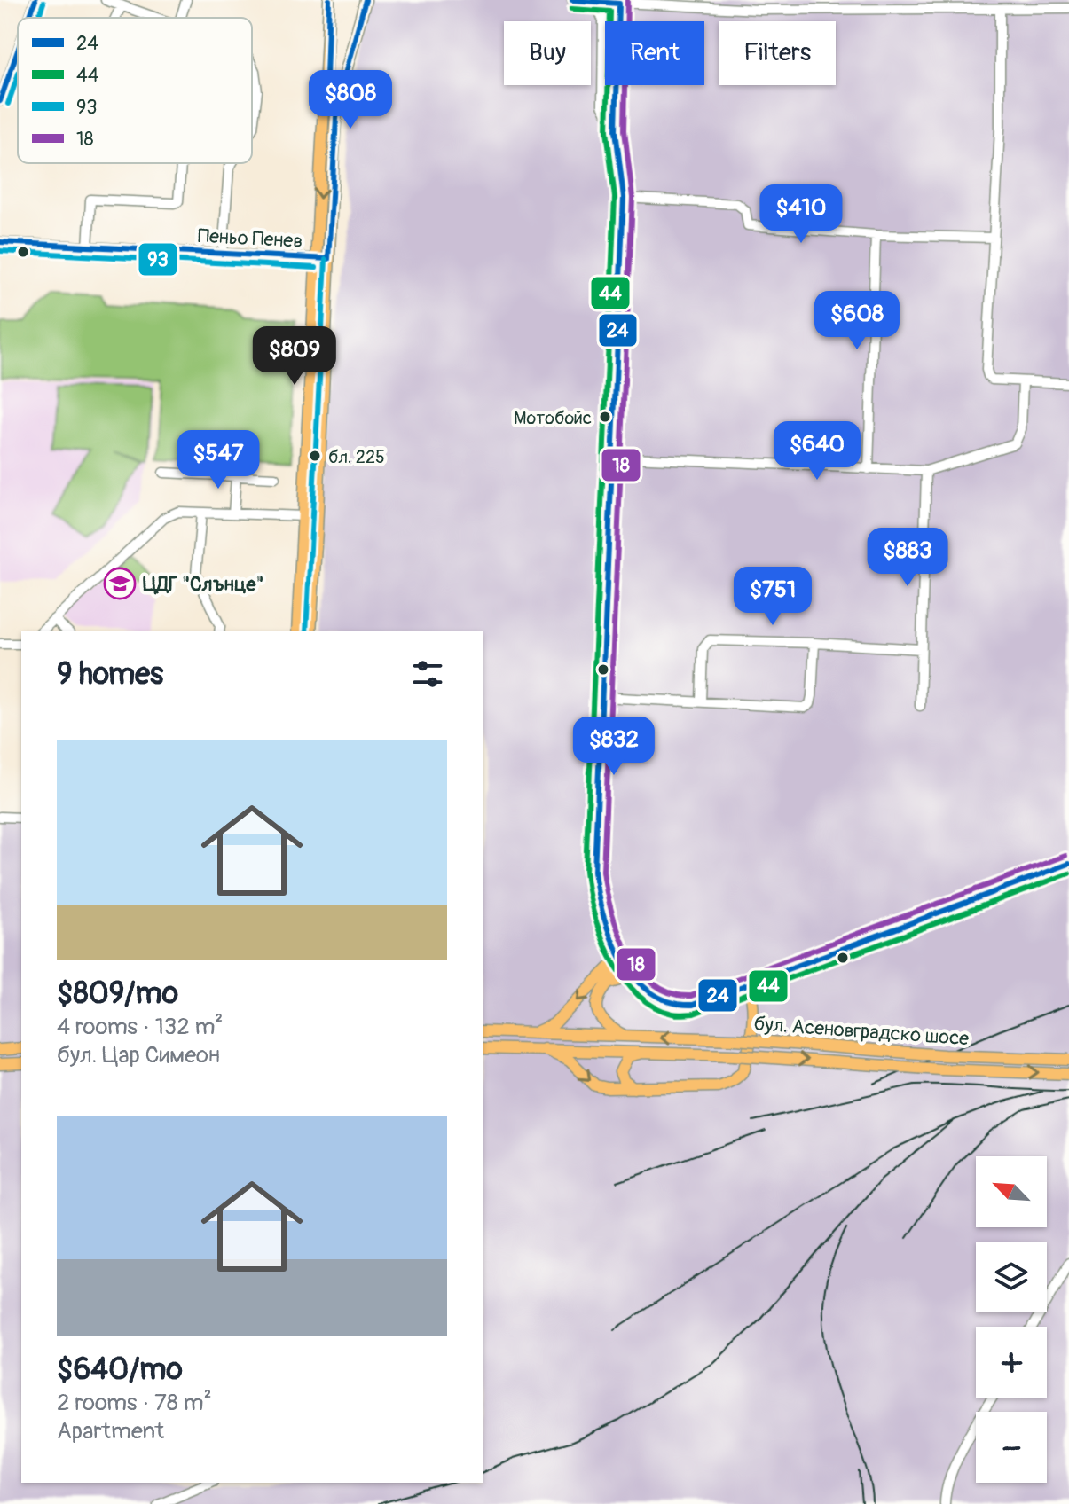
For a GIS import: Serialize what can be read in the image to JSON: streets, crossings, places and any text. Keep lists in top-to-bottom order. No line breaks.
{"streets":{"main road":["бул. Асеновградско шосе"],"street":["Пеньо Пенев"]},"places":{"other":["Мотобойс","бл. 225"],"school or university":["ЦДГ \"Слънце\""]},"lines":["transit line 24","transit line 18","transit line 93","transit line 44"],"legend":["24","44","93","18"],"north":"top left","page":{"chip":["Buy","Rent","Filters"],"price":["$808","$410","$608","$809","$640","$547","$883","$751","$832"],"heading":"9 homes","list":[{"name":"$809/mo","note":"4 rooms · 132 m² · бул. Цар Симеон"},{"name":"$640/mo","note":"2 rooms · 78 m² · Apartment"}],"map_buttons":["+","−"]}}
